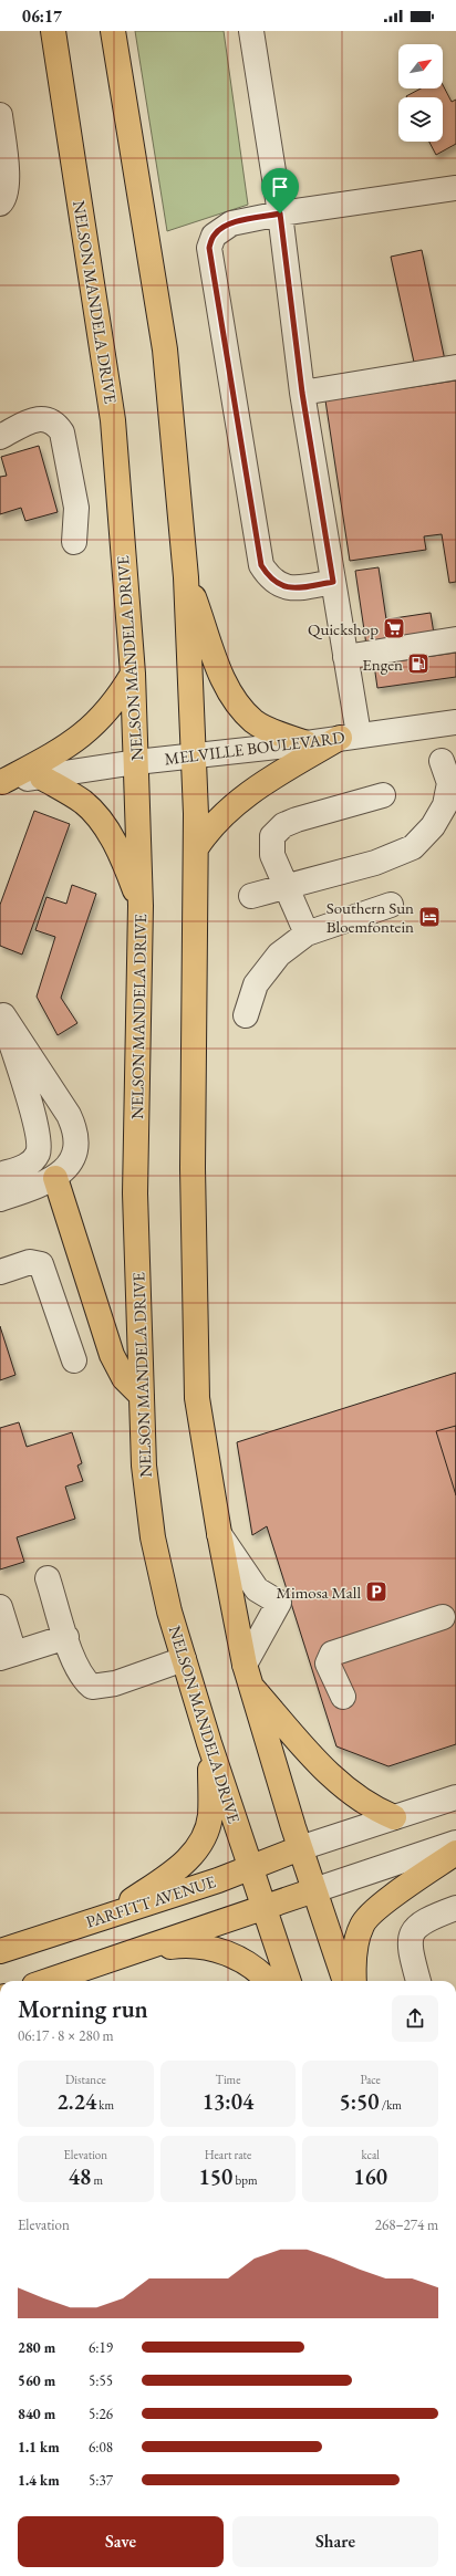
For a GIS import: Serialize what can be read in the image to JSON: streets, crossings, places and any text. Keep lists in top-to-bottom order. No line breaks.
{"streets":{"highway":["NELSON MANDELA DRIVE","PARFITT AVENUE"],"street":["MELVILLE BOULEVARD"]},"crossings":[["NELSON MANDELA DRIVE","MELVILLE BOULEVARD"],["NELSON MANDELA DRIVE","PARFITT AVENUE"]],"places":{"supermarket":["Quickshop"],"fuel station":["Engen"],"hotel":["Southern Sun Bloemfontein"],"parking":["Mimosa Mall"]},"north":"top right","page":{"status":"06:17","heading":["Morning run","06:17 · 8 × 280 m"],"stats":[["Distance","2.24 km"],["Time","13:04"],["Pace","5:50 /km"],["Elevation","48 m"],["Heart rate","150 bpm"],["kcal","160"]],"chart":["Elevation","268–274 m"],"list":[{"name":"280 m","note":"6:19"},{"name":"560 m","note":"5:55"},{"name":"840 m","note":"5:26"},{"name":"1.1 km","note":"6:08"},{"name":"1.4 km","note":"5:37"}],"buttons":["Save","Share"]}}
